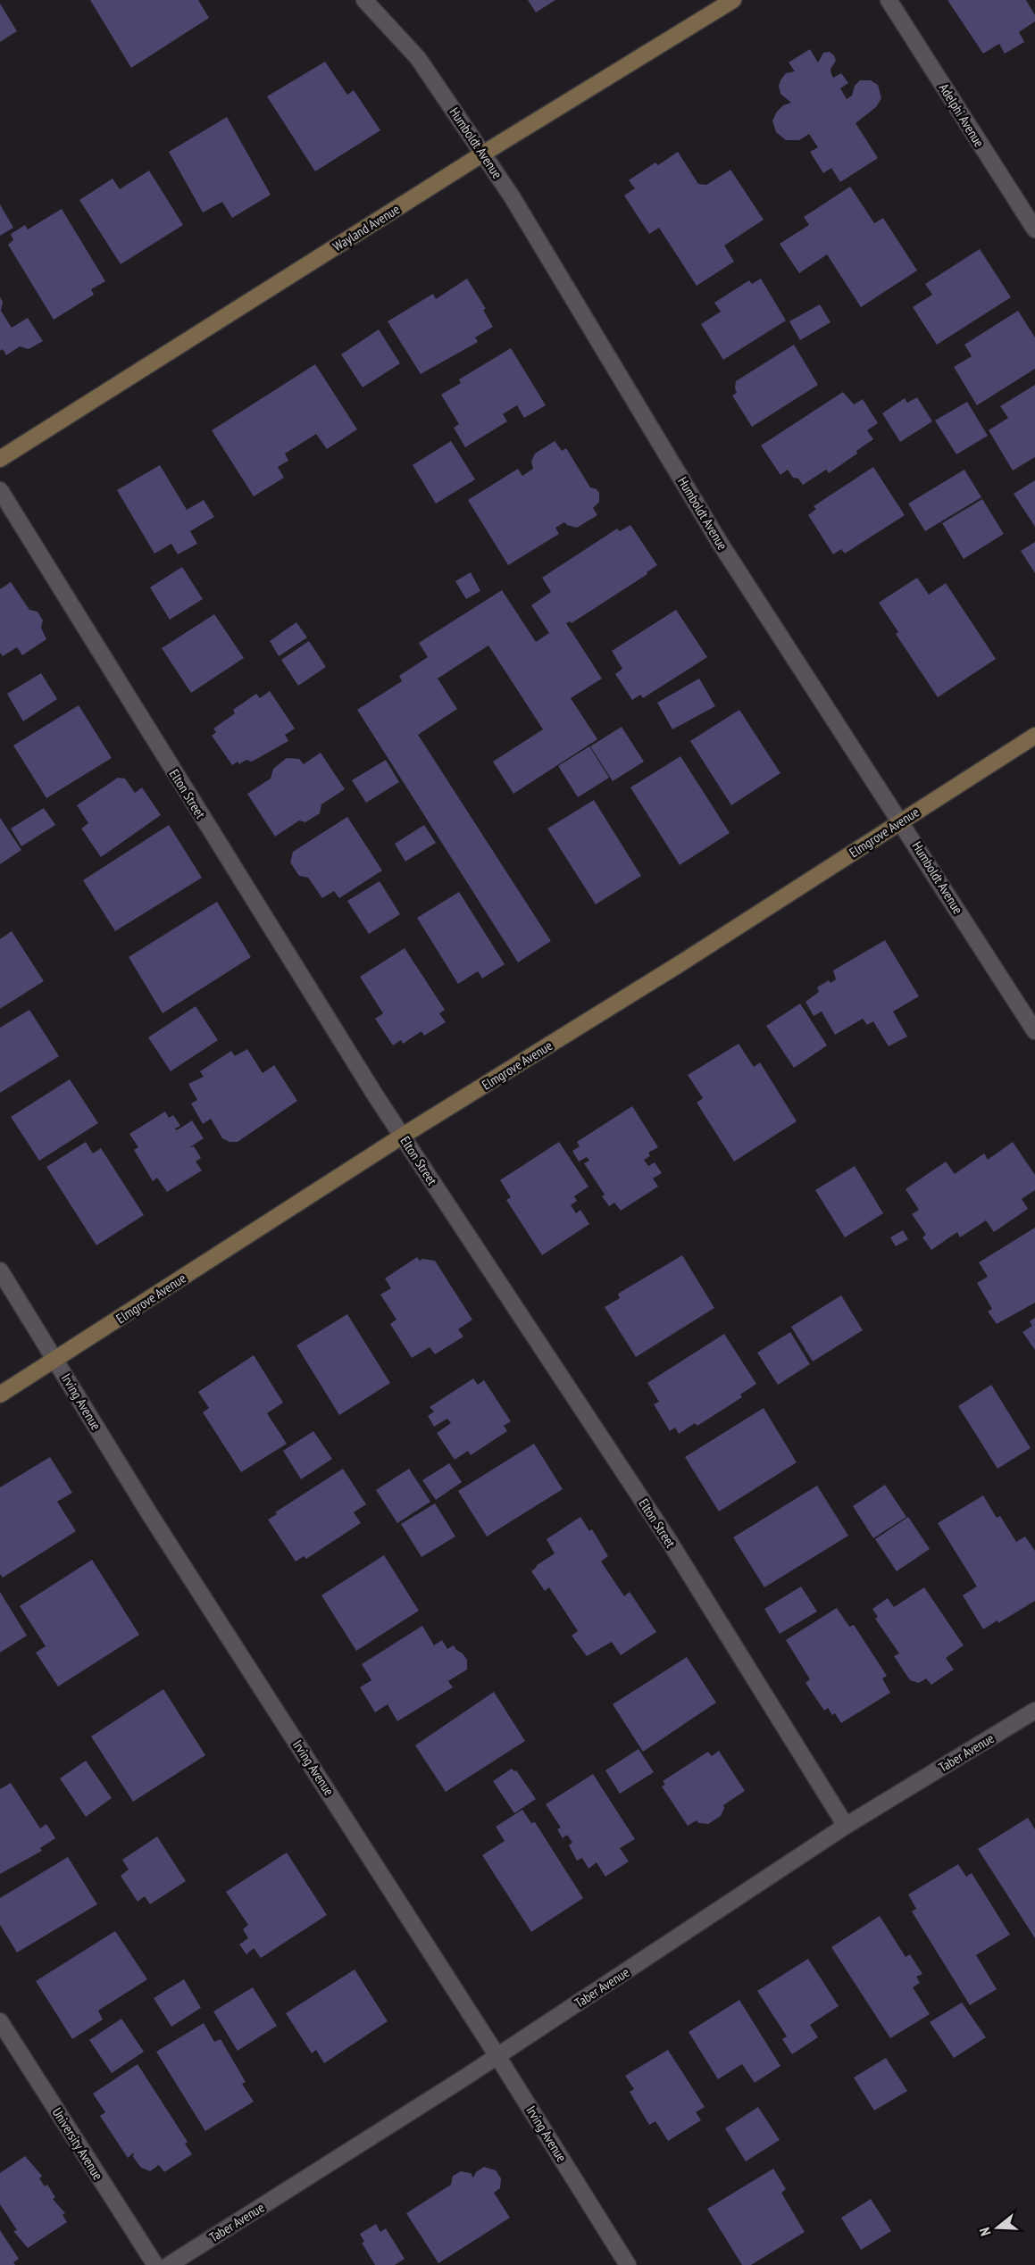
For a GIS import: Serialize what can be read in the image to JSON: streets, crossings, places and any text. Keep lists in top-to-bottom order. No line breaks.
{"streets":{"street":["Adelphi Avenue","Humboldt Avenue","Wayland Avenue","Elton Street","Elmgrove Avenue","Irving Avenue","Taber Avenue","University Avenue"]},"crossings":[["Humboldt Avenue","Wayland Avenue"],["Humboldt Avenue","Elmgrove Avenue"],["Elton Street","Elmgrove Avenue"],["Elton Street","Taber Avenue"],["Elmgrove Avenue","Irving Avenue"],["Irving Avenue","Taber Avenue"]],"north":"left"}
